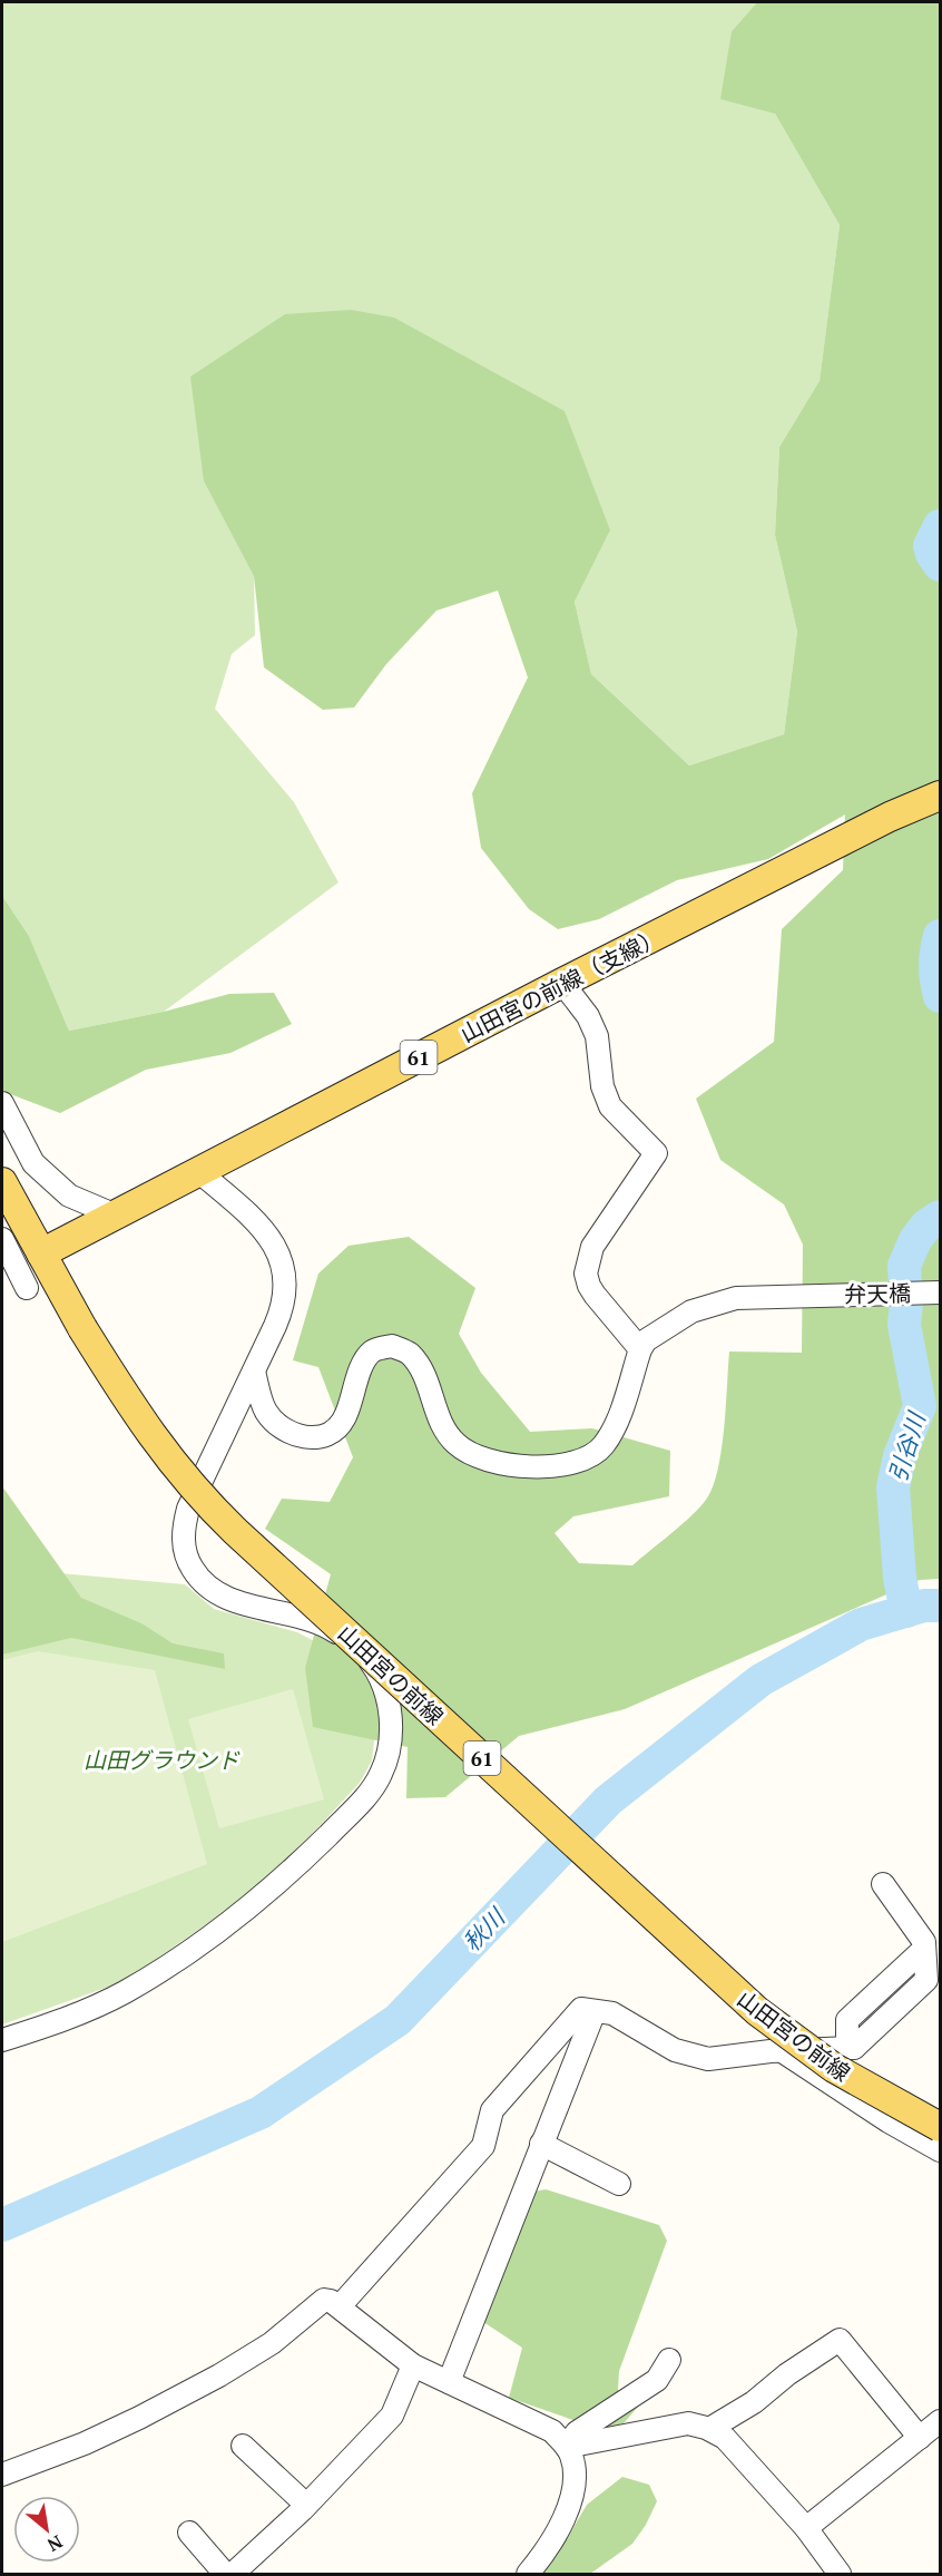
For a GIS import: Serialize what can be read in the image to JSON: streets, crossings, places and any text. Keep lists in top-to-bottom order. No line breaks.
{"streets":{"main road":["山田宮の前線（支線）","61","山田宮の前線"],"street":["弁天橋"]},"crossings":[["山田宮の前線（支線）","山田宮の前線"]],"water":["引谷川","秋川"],"parks":["山田グラウンド"],"north":"bottom right"}
